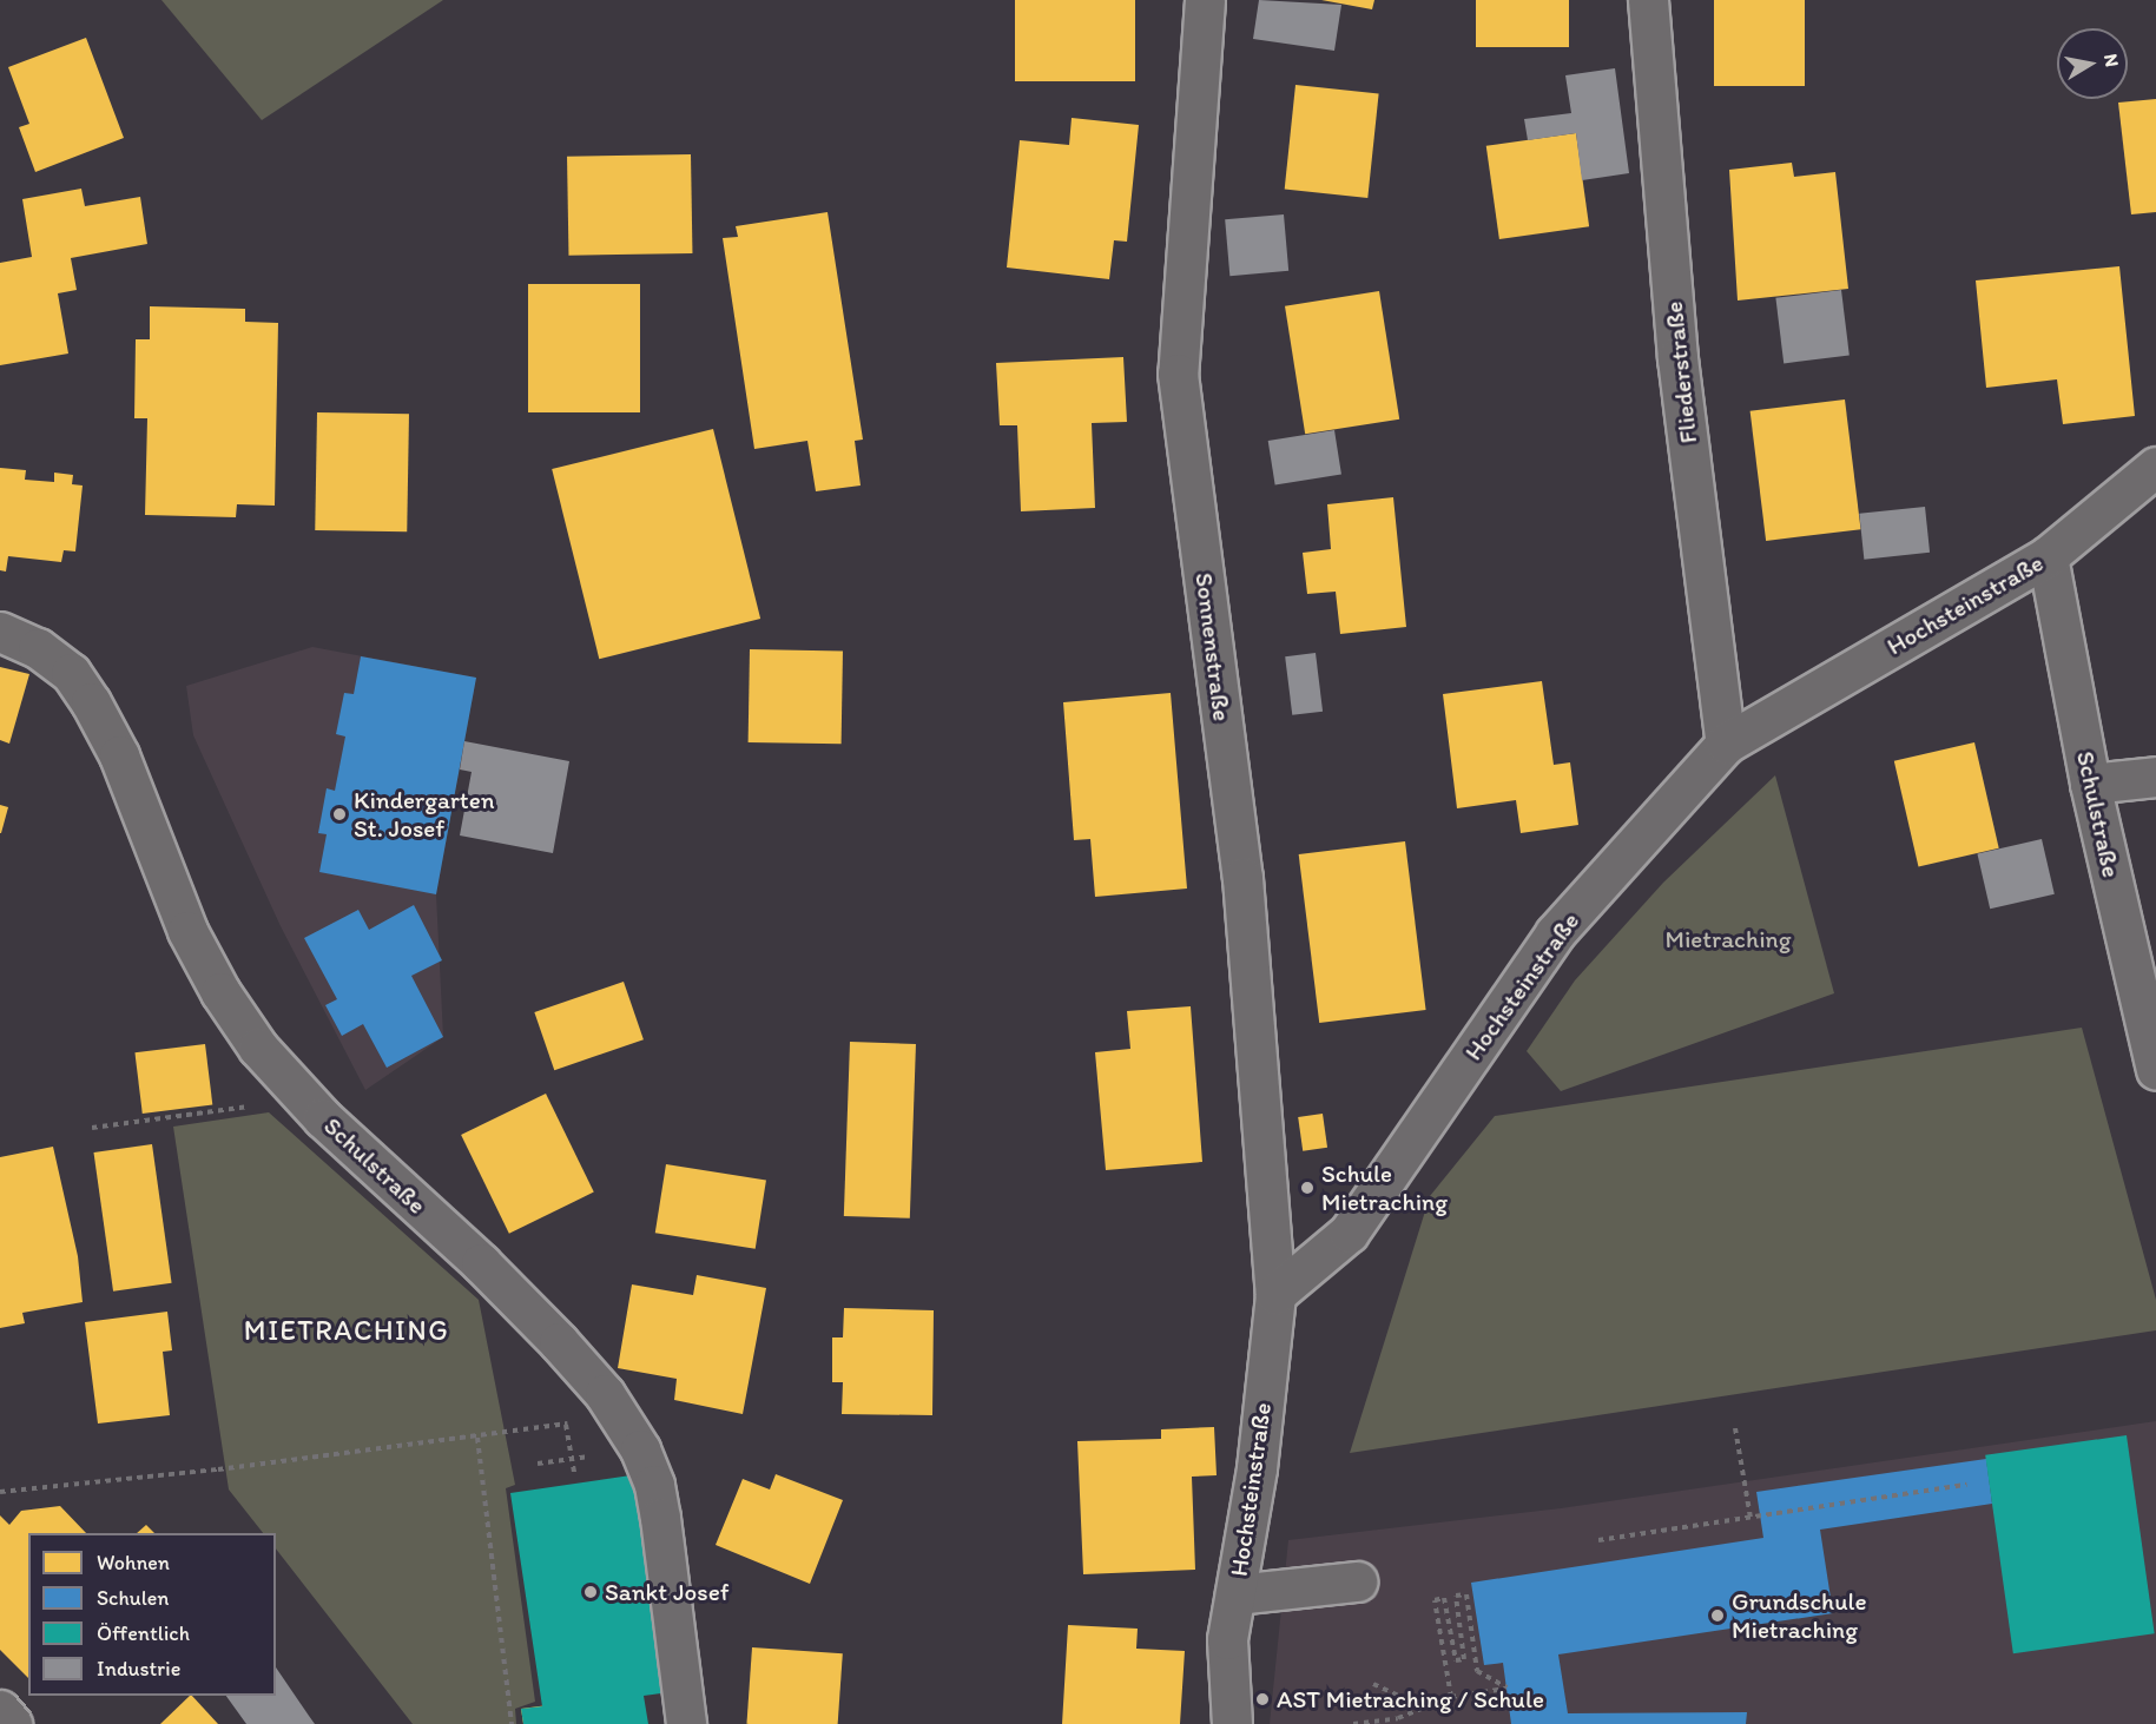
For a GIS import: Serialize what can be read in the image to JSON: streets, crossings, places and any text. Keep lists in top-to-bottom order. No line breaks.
{"streets":{"street":["Fliederstraße","Hochsteinstraße","Sonnenstraße","Schulstraße"]},"crossings":[["Fliederstraße","Hochsteinstraße"],["Hochsteinstraße","Sonnenstraße"],["Hochsteinstraße","Schulstraße"]],"districts":["MIETRACHING"],"parks":["Mietraching"],"places":["Kindergarten St. Josef","Schule Mietraching","Sankt Josef","Grundschule Mietraching","AST Mietraching / Schule"],"legend":["Wohnen","Schulen","Öffentlich","Industrie"],"north":"right"}
